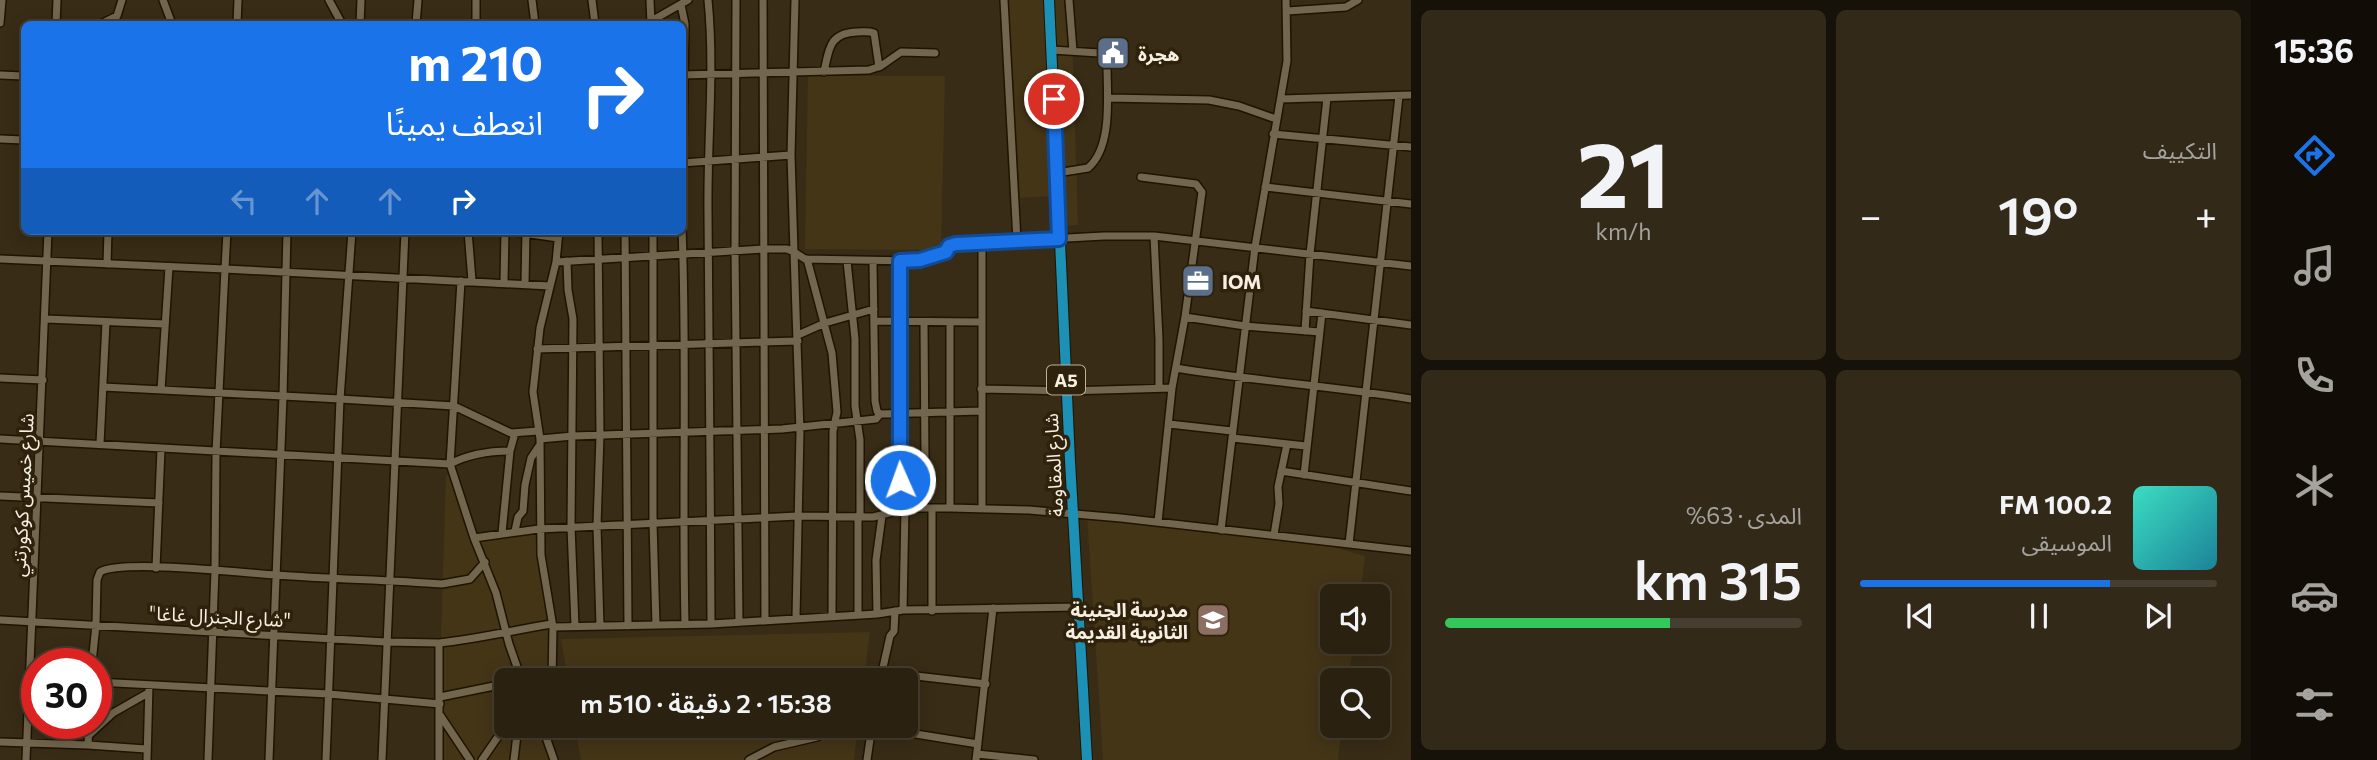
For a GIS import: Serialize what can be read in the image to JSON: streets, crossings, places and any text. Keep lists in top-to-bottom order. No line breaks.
{"streets":{"highway":["A5","شارع المقاومة"],"street":["شارع خميس كوكورتني","\"شارع الجنرال غاغا\""]},"crossings":[["شارع المقاومة","\"شارع الجنرال غاغا\""],["شارع خميس كوكورتني","\"شارع الجنرال غاغا\""]],"places":{"public building":["هجرة"],"office":["IOM"],"school or university":["مدرسة الجنينة الثانوية القديمة"]},"page":{"tabs":"15:36","tile":["التكييف",["21","km/h"],["المدى · 63%","315 km"]],"turn":["210 m","انعطف يمينًا"],"heat":["−","19°","+"],"song":["100.2 FM","الموسيقى"],"limit":"30","trip":"15:38 · 2 دقيقة · 510 m"}}
